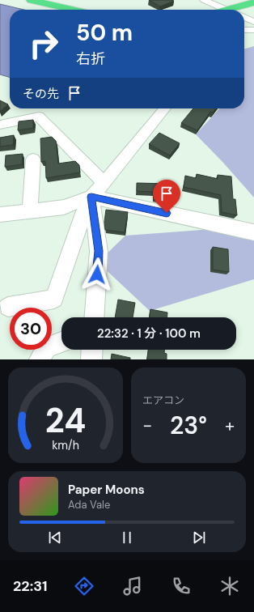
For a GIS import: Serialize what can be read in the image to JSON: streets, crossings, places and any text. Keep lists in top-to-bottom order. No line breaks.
{"page":{"turn":["50 m","右折"],"then":"その先","limit":"30","trip":"22:32 · 1 分 · 100 m","tile":"エアコン","heat":["−","23°","+"],"song":["Paper Moons","Ada Vale"],"tabs":"22:31","gauge":["24","km/h"]}}
